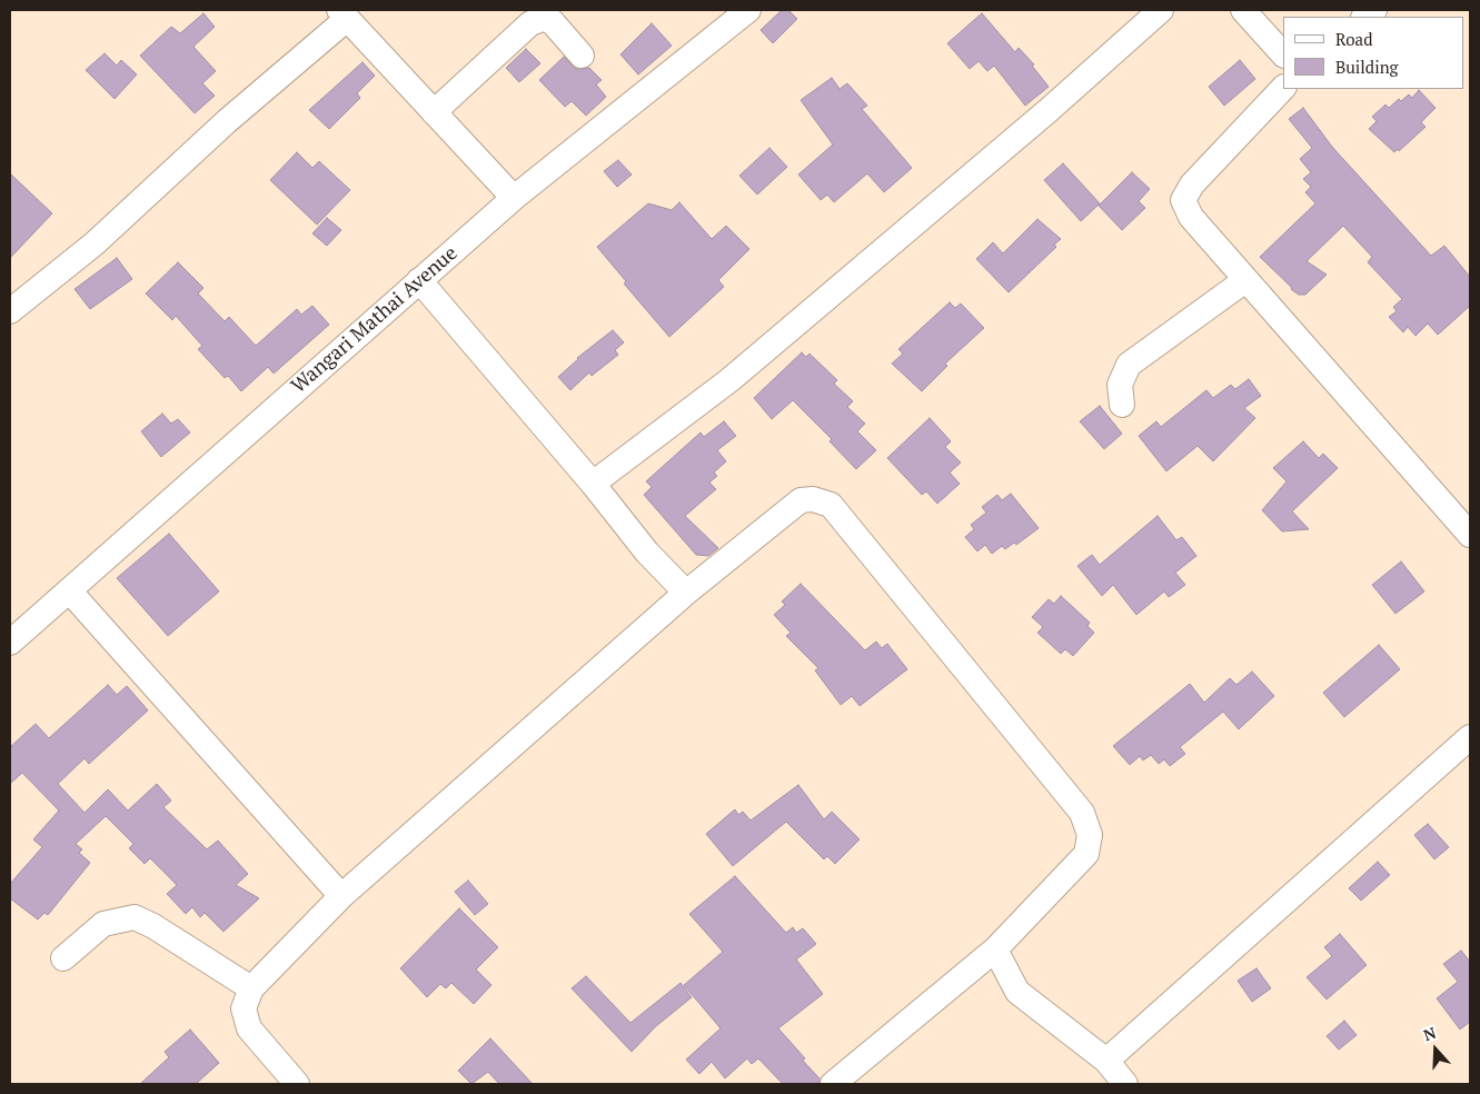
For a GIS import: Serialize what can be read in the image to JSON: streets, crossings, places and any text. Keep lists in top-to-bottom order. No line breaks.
{"streets":{"street":["Wangari Mathai Avenue"]},"legend":["Road","Building"],"north":"top"}
